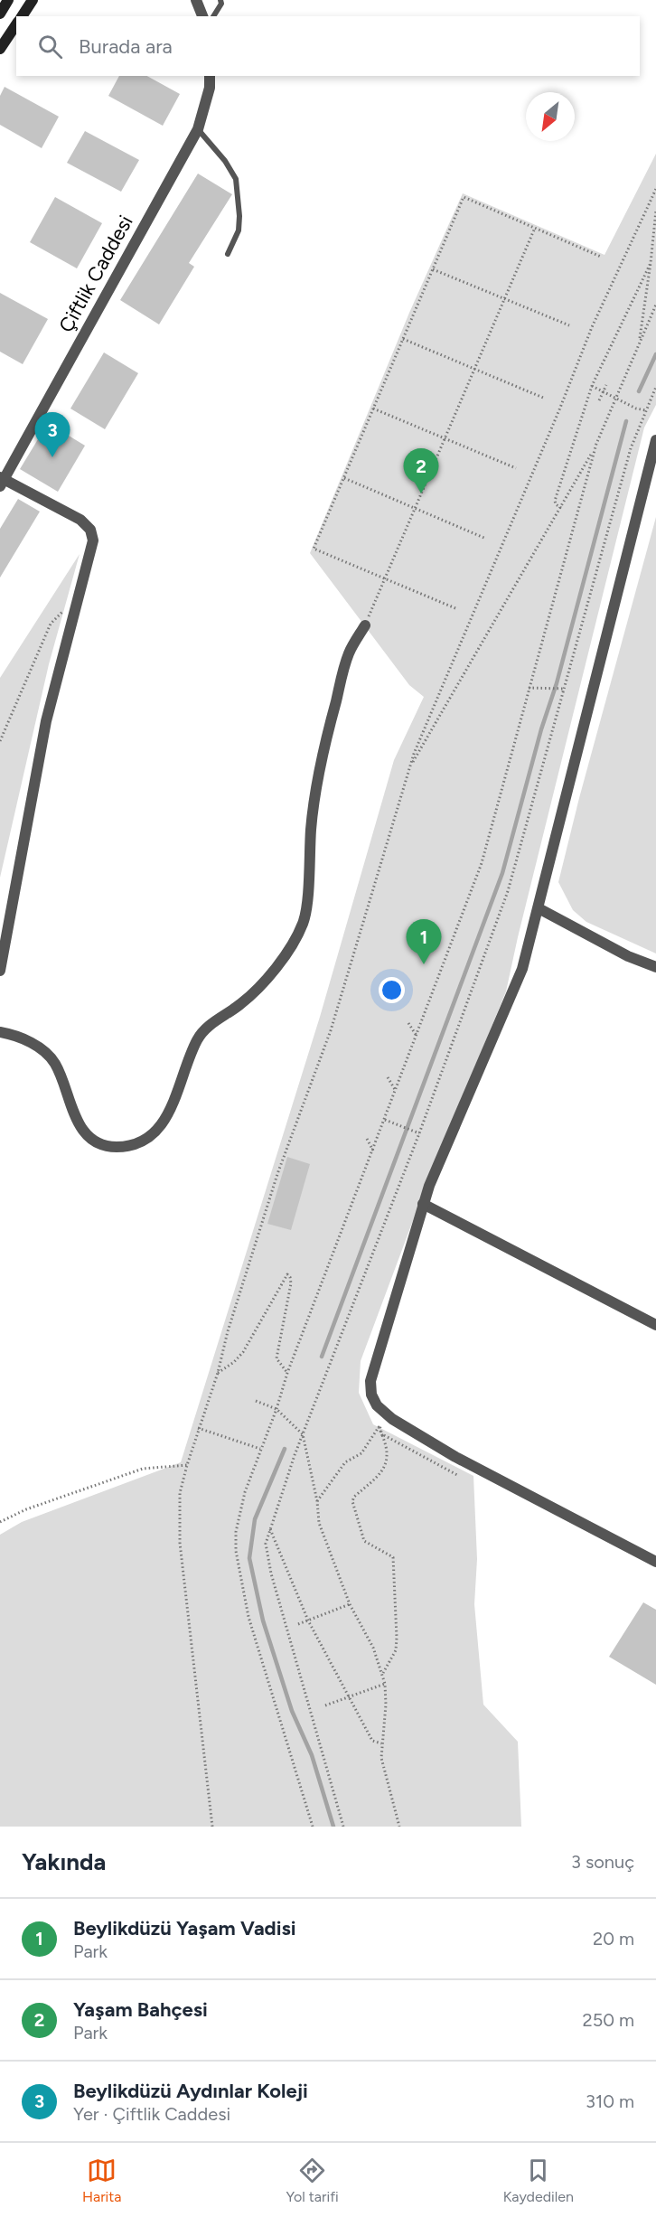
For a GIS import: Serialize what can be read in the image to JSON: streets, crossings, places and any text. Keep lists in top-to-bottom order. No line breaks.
{"streets":{"street":["Çiftlik Caddesi"]},"north":"bottom left","page":{"search":"Burada ara","pins":["3","2","1"],"heading":["Yakında","3 sonuç"],"list":[{"mark":"1","name":"Beylikdüzü Yaşam Vadisi","note":"Park","value":"20 m"},{"mark":"2","name":"Yaşam Bahçesi","note":"Park","value":"250 m"},{"mark":"3","name":"Beylikdüzü Aydınlar Koleji","note":"Yer · Çiftlik Caddesi","value":"310 m"}],"nav":["Harita","Yol tarifi","Kaydedilen"]}}
